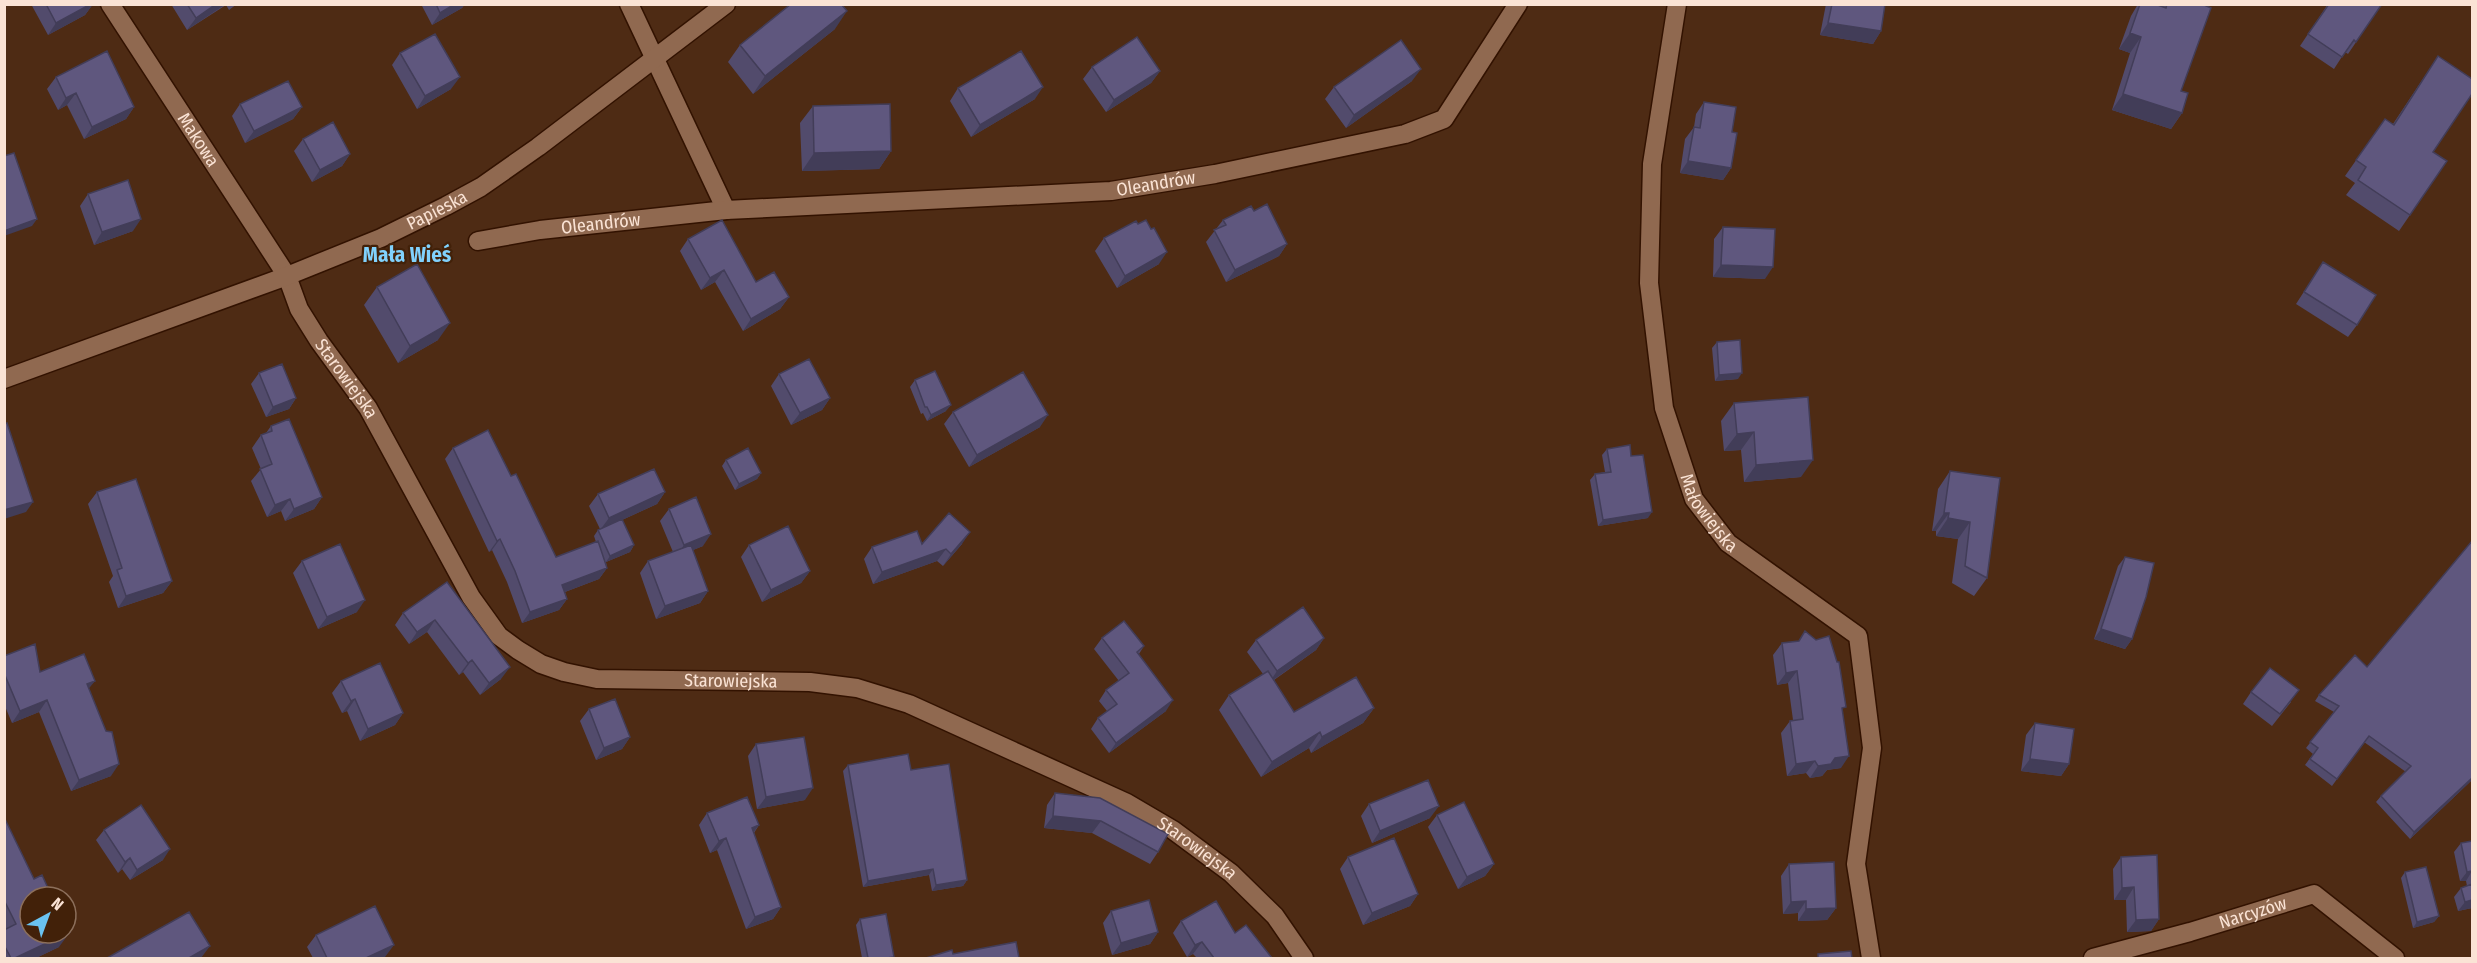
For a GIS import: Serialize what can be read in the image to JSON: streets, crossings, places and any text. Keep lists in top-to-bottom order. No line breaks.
{"streets":{"street":["Makowa","Oleandrów","Papieska","Starowiejska","Małowiejska","Narcyzów"]},"crossings":[["Makowa","Papieska"],["Makowa","Starowiejska"],["Papieska","Starowiejska"]],"districts":["Mała Wieś"],"north":"top right"}
